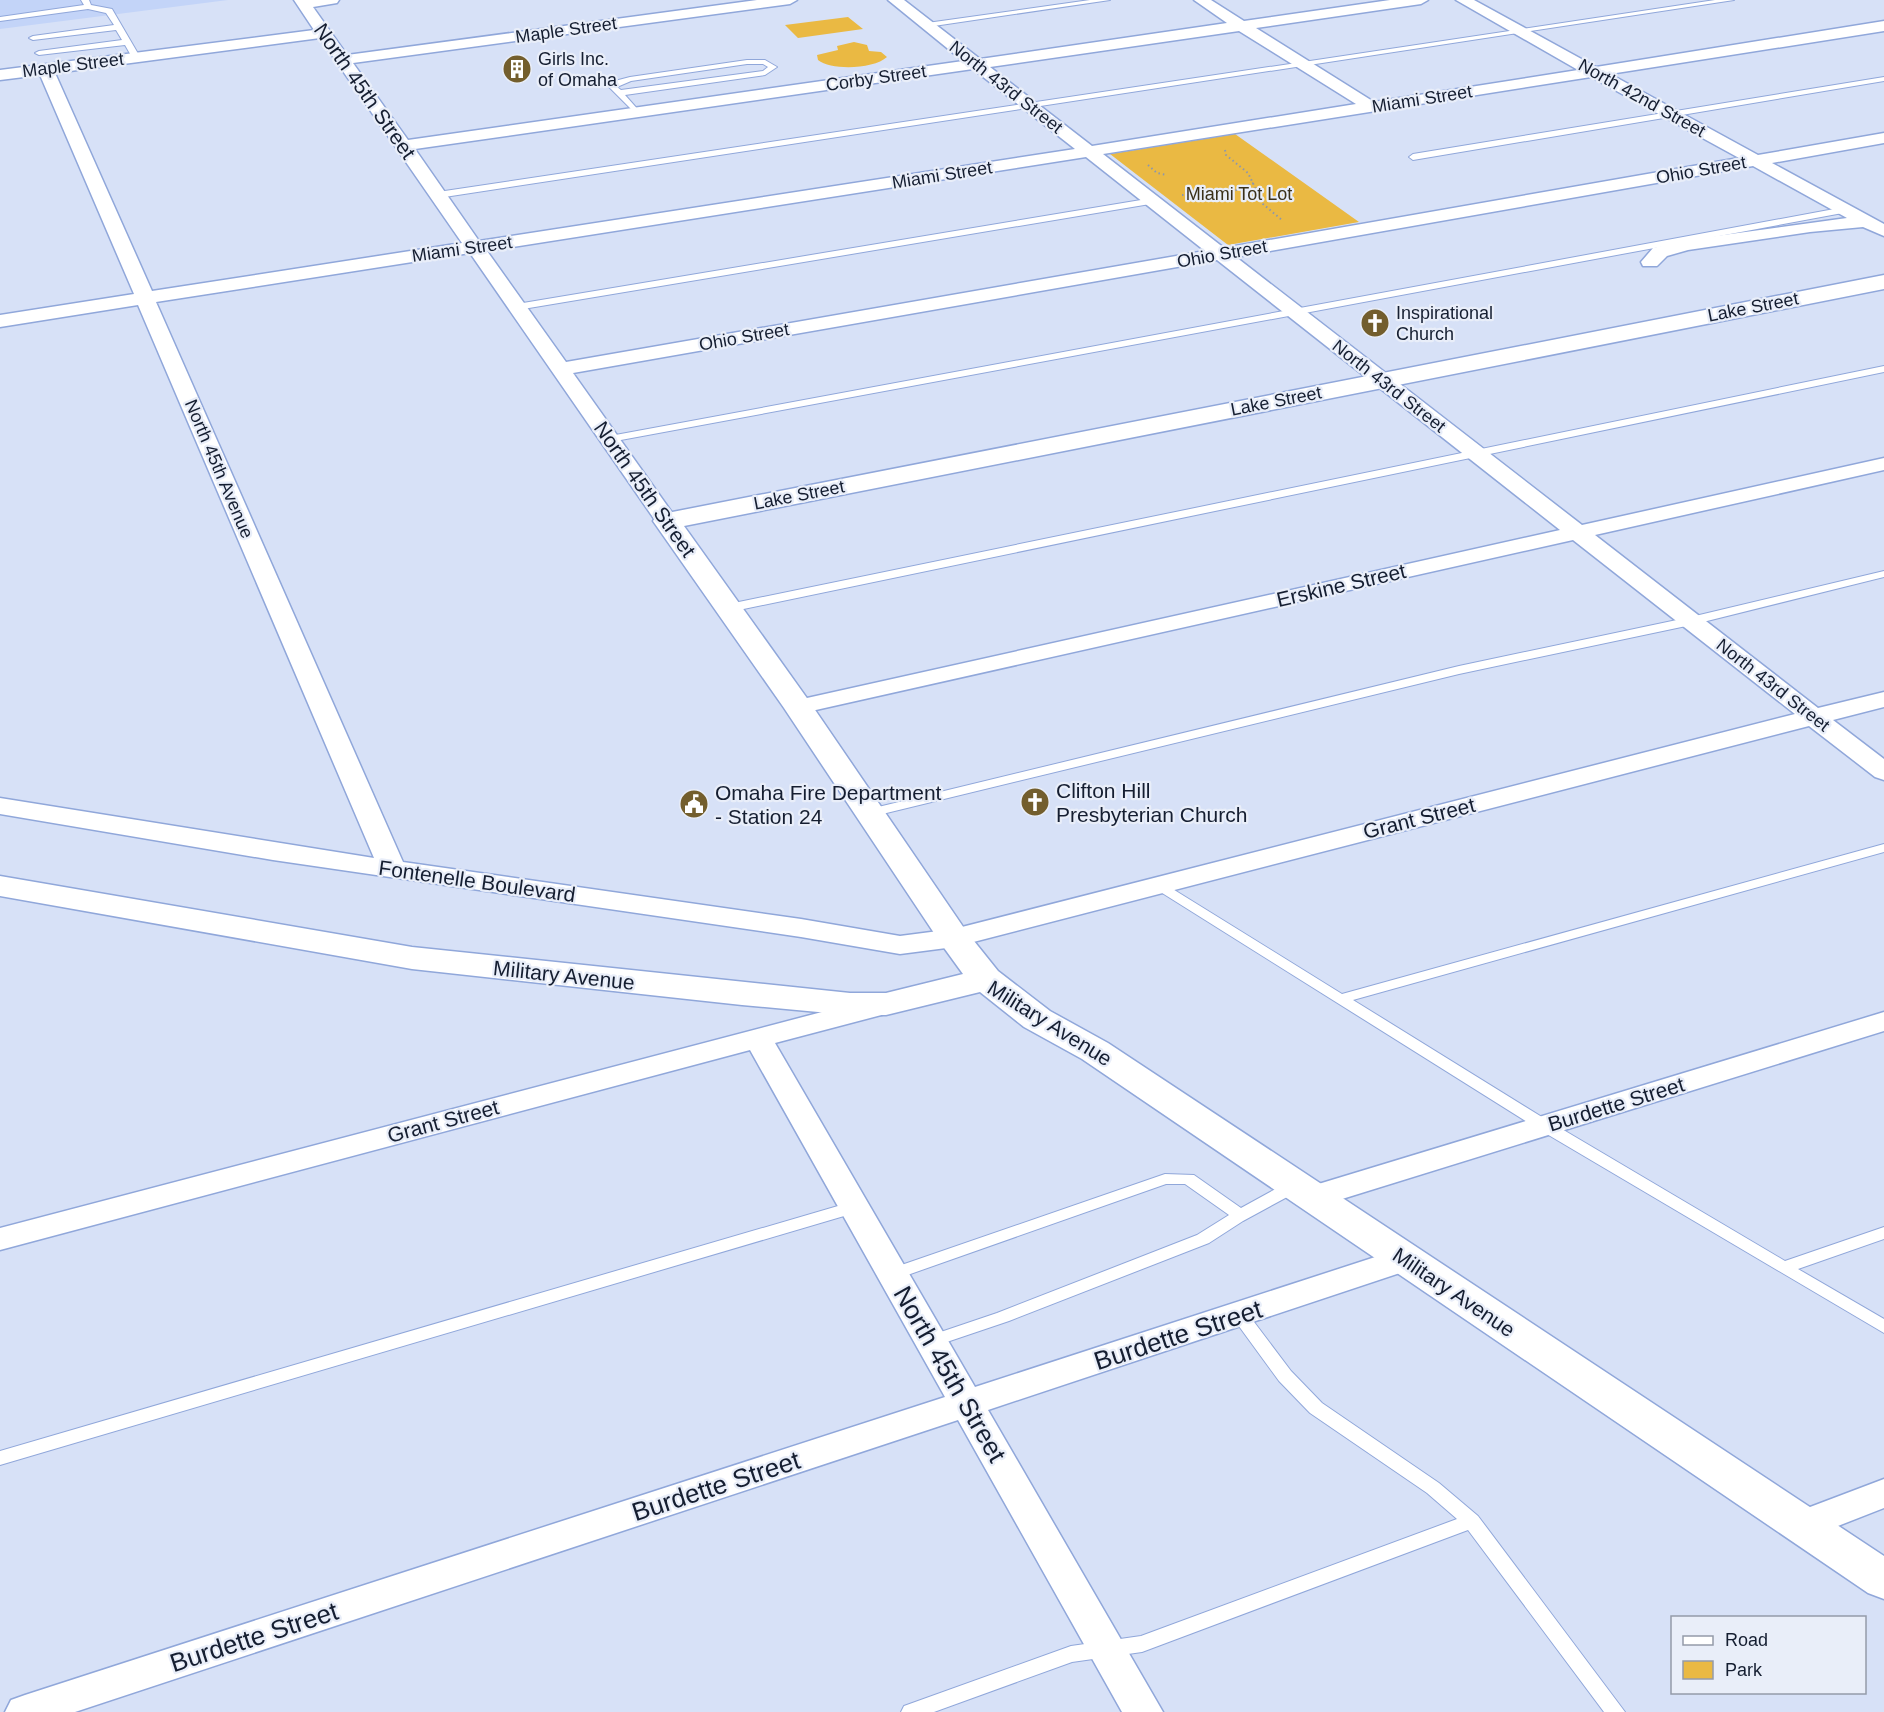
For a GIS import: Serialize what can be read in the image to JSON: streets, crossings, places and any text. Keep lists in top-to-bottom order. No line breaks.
{"streets":{"main road":["North 45th Street","Lake Street","Military Avenue"],"street":["Maple Street","Corby Street","North 43rd Street","North 42nd Street","Miami Street","Ohio Street","North 45th Avenue","Erskine Street","Grant Street","Fontenelle Boulevard","Burdette Street"]},"crossings":[["Maple Street","North 45th Street"],["Maple Street","North 45th Avenue"],["Corby Street","North 43rd Street"],["Corby Street","North 45th Street"],["North 43rd Street","Miami Street"],["North 43rd Street","Ohio Street"],["North 43rd Street","Lake Street"],["North 43rd Street","Erskine Street"],["North 43rd Street","Grant Street"],["North 45th Street","Miami Street"],["North 45th Street","Ohio Street"],["North 45th Street","Lake Street"],["North 45th Street","Erskine Street"],["North 45th Street","Grant Street"],["North 45th Street","Fontenelle Boulevard"],["North 45th Street","Military Avenue"],["North 45th Street","Burdette Street"],["North 42nd Street","Miami Street"],["North 42nd Street","Ohio Street"],["Miami Street","North 45th Avenue"],["North 45th Avenue","Fontenelle Boulevard"],["Grant Street","Fontenelle Boulevard"],["Grant Street","Military Avenue"],["Military Avenue","Burdette Street"]],"parks":["Miami Tot Lot"],"places":{"building":["Girls Inc. of Omaha"],"church":["Inspirational Church","Clifton Hill Presbyterian Church"],"public building":["Omaha Fire Department - Station 24"]},"legend":["Road","Park"]}
